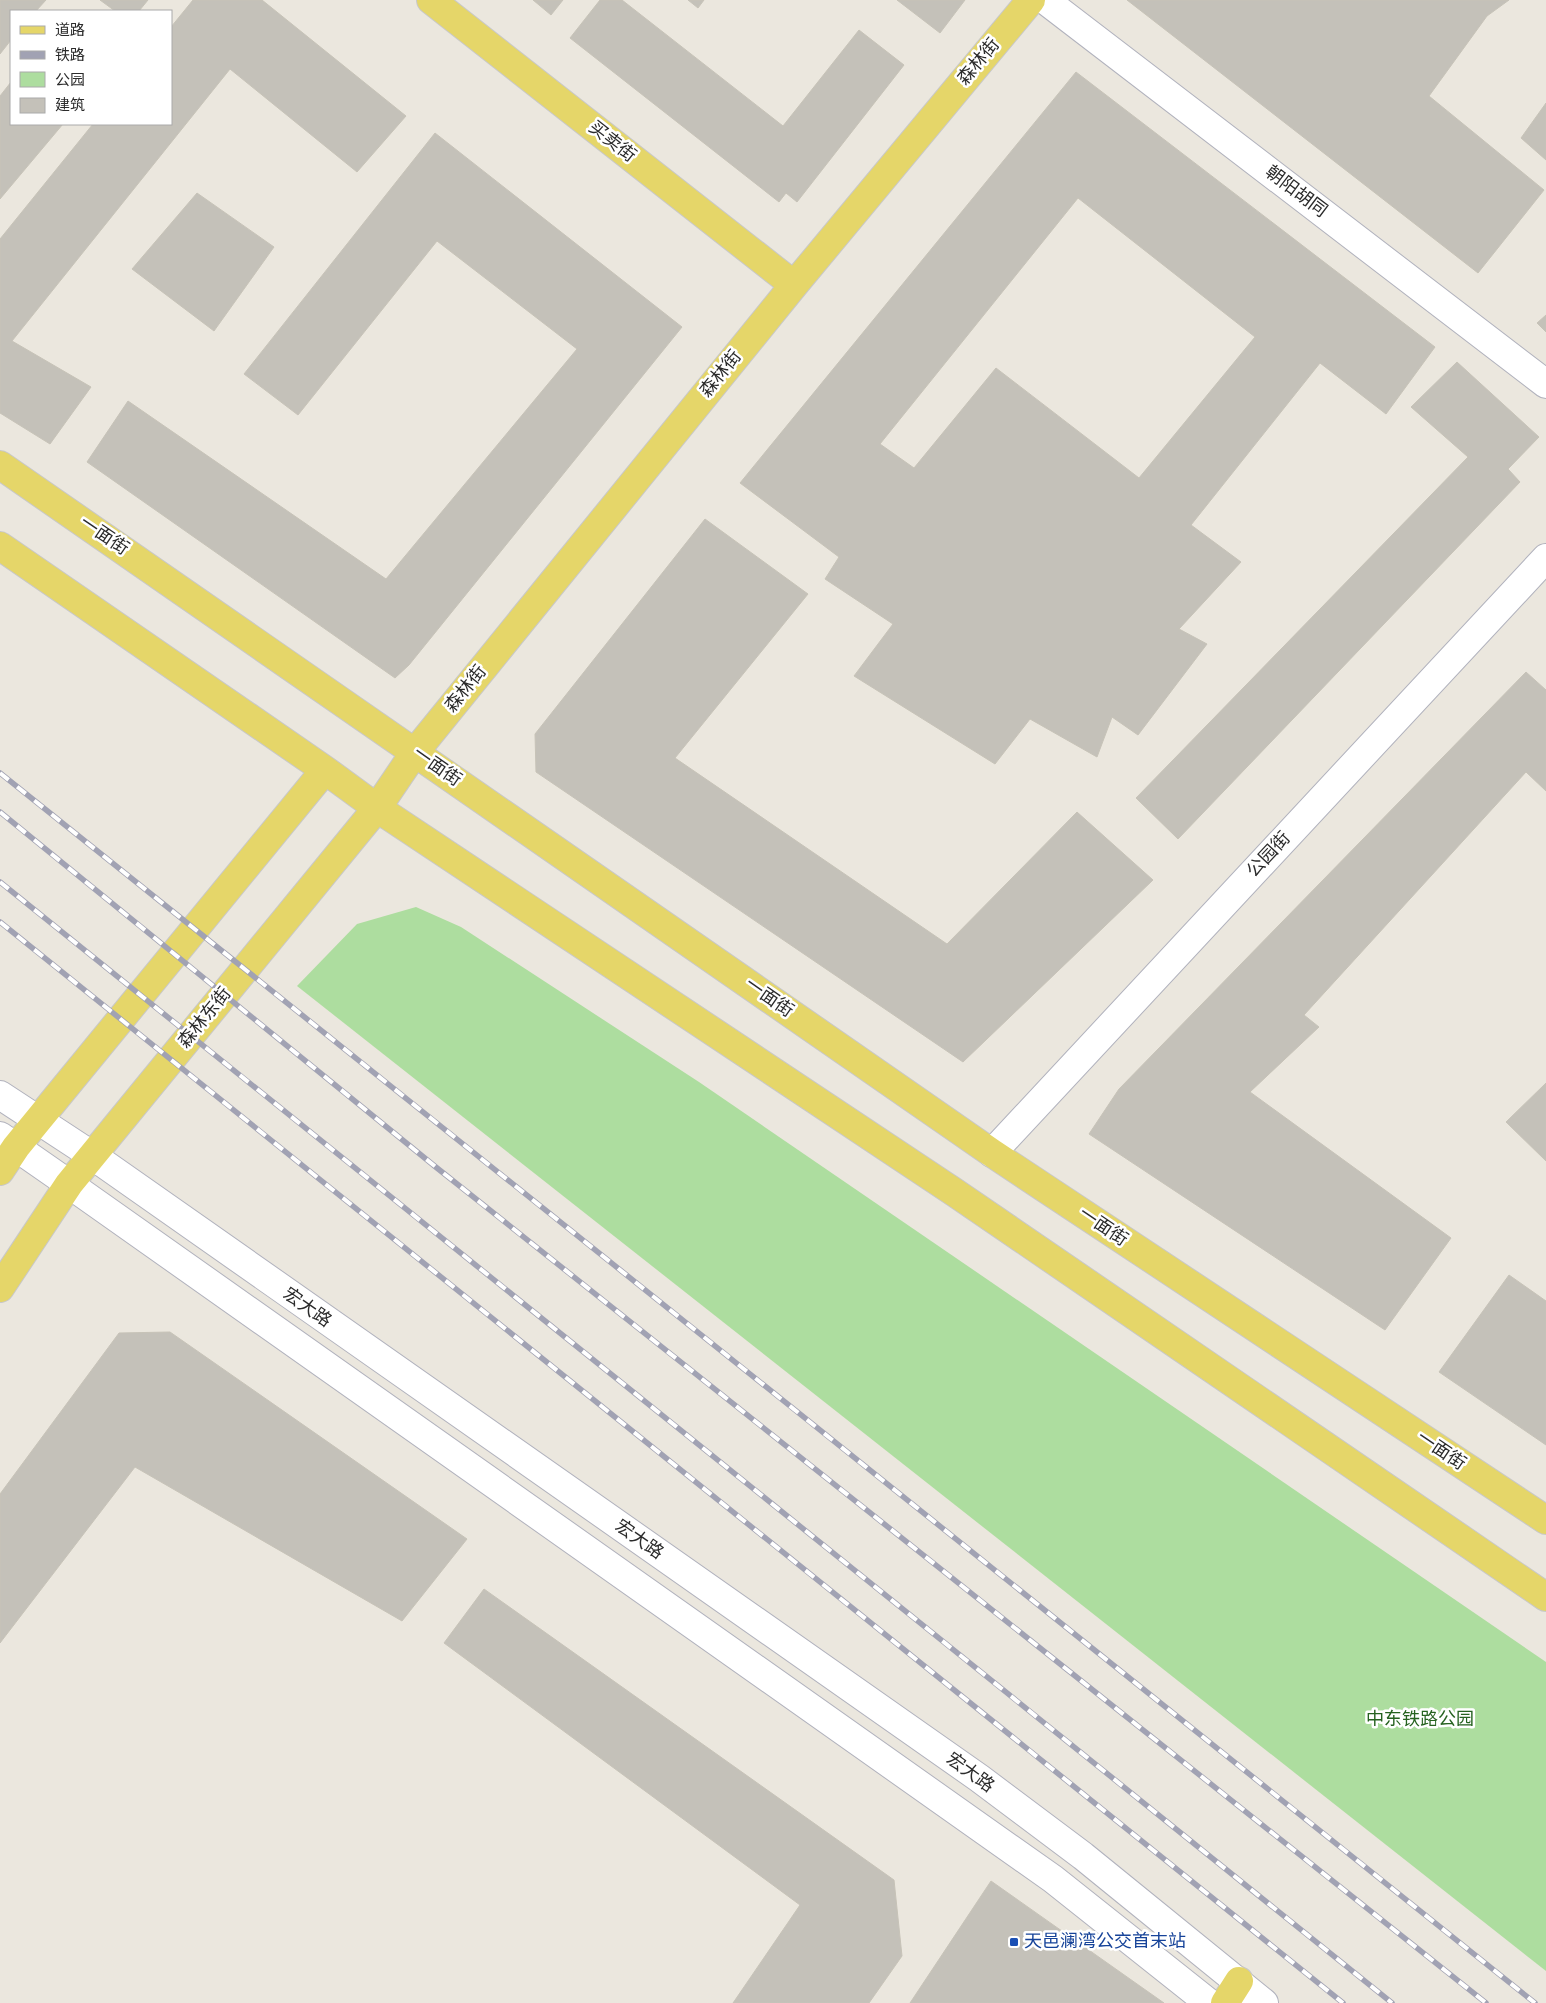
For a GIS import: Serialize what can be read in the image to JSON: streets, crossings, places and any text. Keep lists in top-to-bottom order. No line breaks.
{"streets":{"main road":["森林街","买卖街","一面街","森林东街"],"street":["朝阳胡同","公园街","宏大路"]},"crossings":[["森林街","买卖街"],["森林街","一面街"],["森林街","森林东街"],["一面街","公园街"],["一面街","森林东街"],["森林东街","宏大路"]],"parks":["中东铁路公园"],"places":{"transit":["天邑澜湾公交首末站"]},"legend":["道路","铁路","公园","建筑"]}
